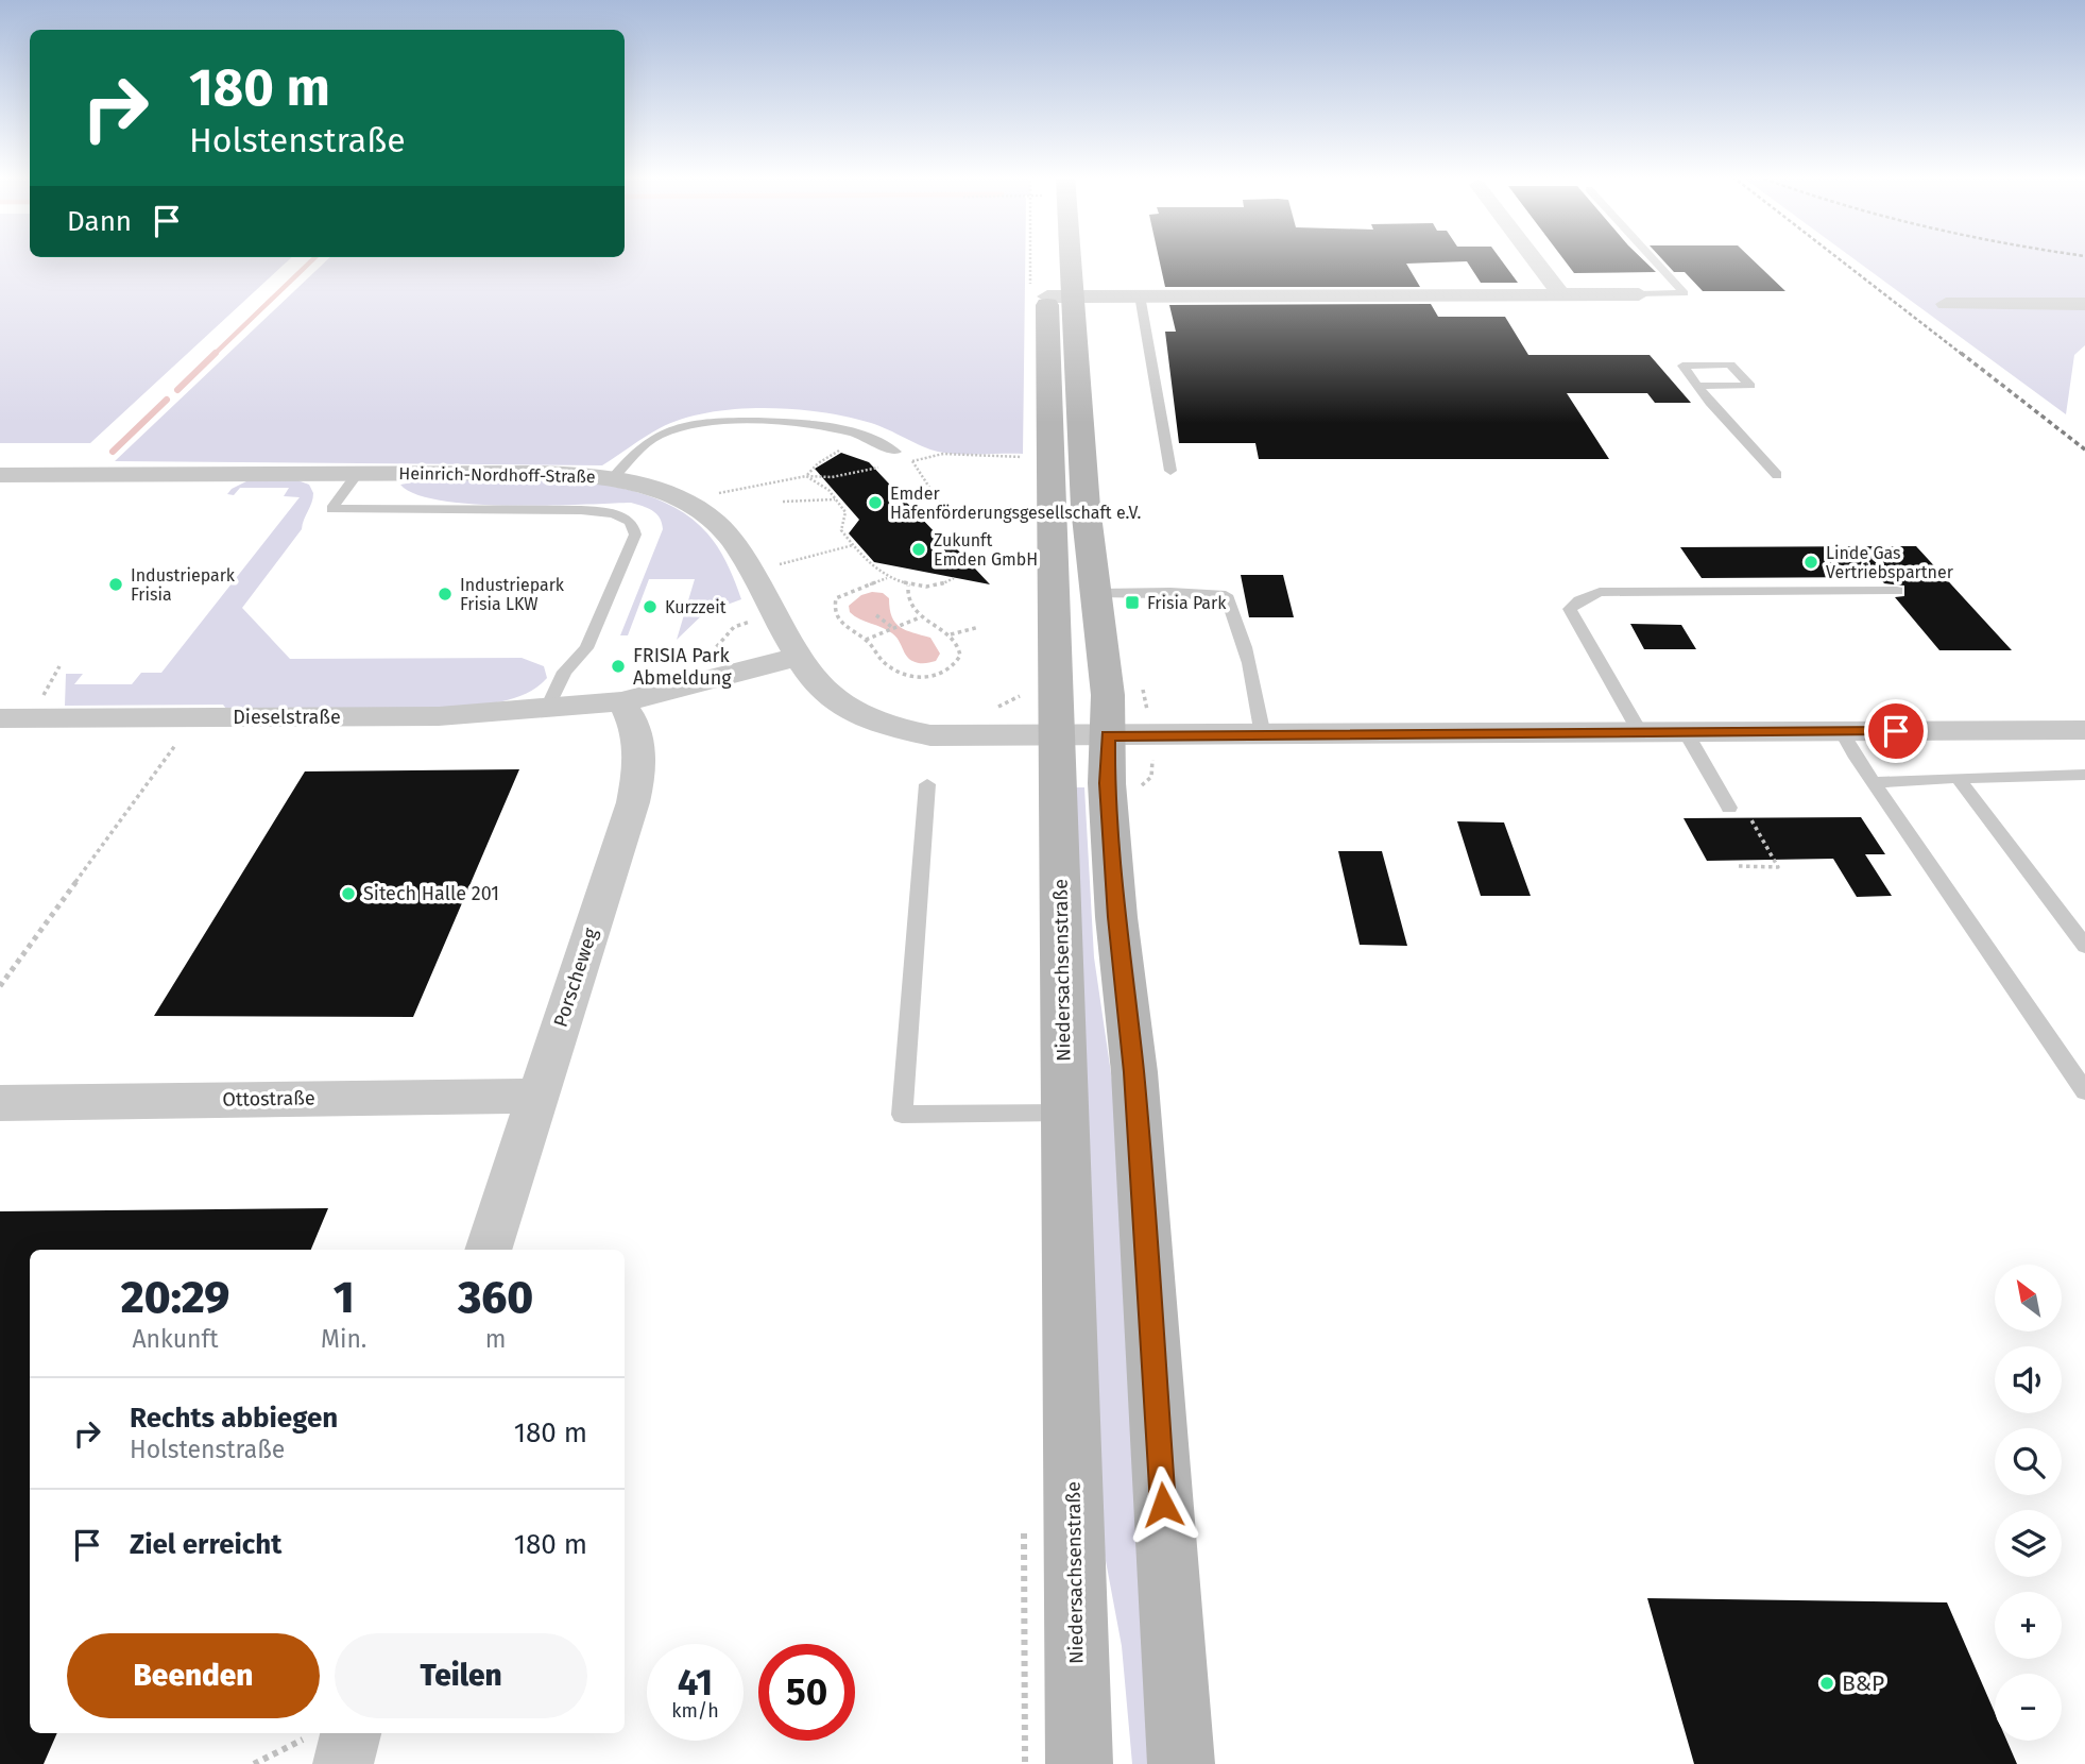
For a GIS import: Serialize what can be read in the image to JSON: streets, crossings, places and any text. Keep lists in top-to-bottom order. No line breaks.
{"streets":{"main road":["Niedersachsenstraße"],"street":["Heinrich-Nordhoff-Straße","Dieselstraße","Porscheweg","Ottostraße"]},"crossings":[["Heinrich-Nordhoff-Straße","Dieselstraße"],["Heinrich-Nordhoff-Straße","Niedersachsenstraße"],["Dieselstraße","Porscheweg"],["Porscheweg","Ottostraße"]],"places":{"other":["Emder Hafenförderungsgesellschaft e.V.","Zukunft Emden GmbH","Linde Gas Vertriebspartner","Industriepark Frisia","Industriepark Frisia LKW","Kurzzeit","FRISIA Park Abmeldung","Sitech Halle 201","B&P"],"transit":["Frisia Park"]},"north":"top left","page":{"turn":["180 m","Holstenstraße"],"then":"Dann","eta":["20:29","Ankunft","1","Min.","360","m"],"map_buttons":["+","−"],"list":[{"name":"Rechts abbiegen","note":"Holstenstraße","value":"180 m"},{"name":"Ziel erreicht","value":"180 m"}],"buttons":["Beenden","Teilen"],"speed":"41 km/h","limit":"50"}}
